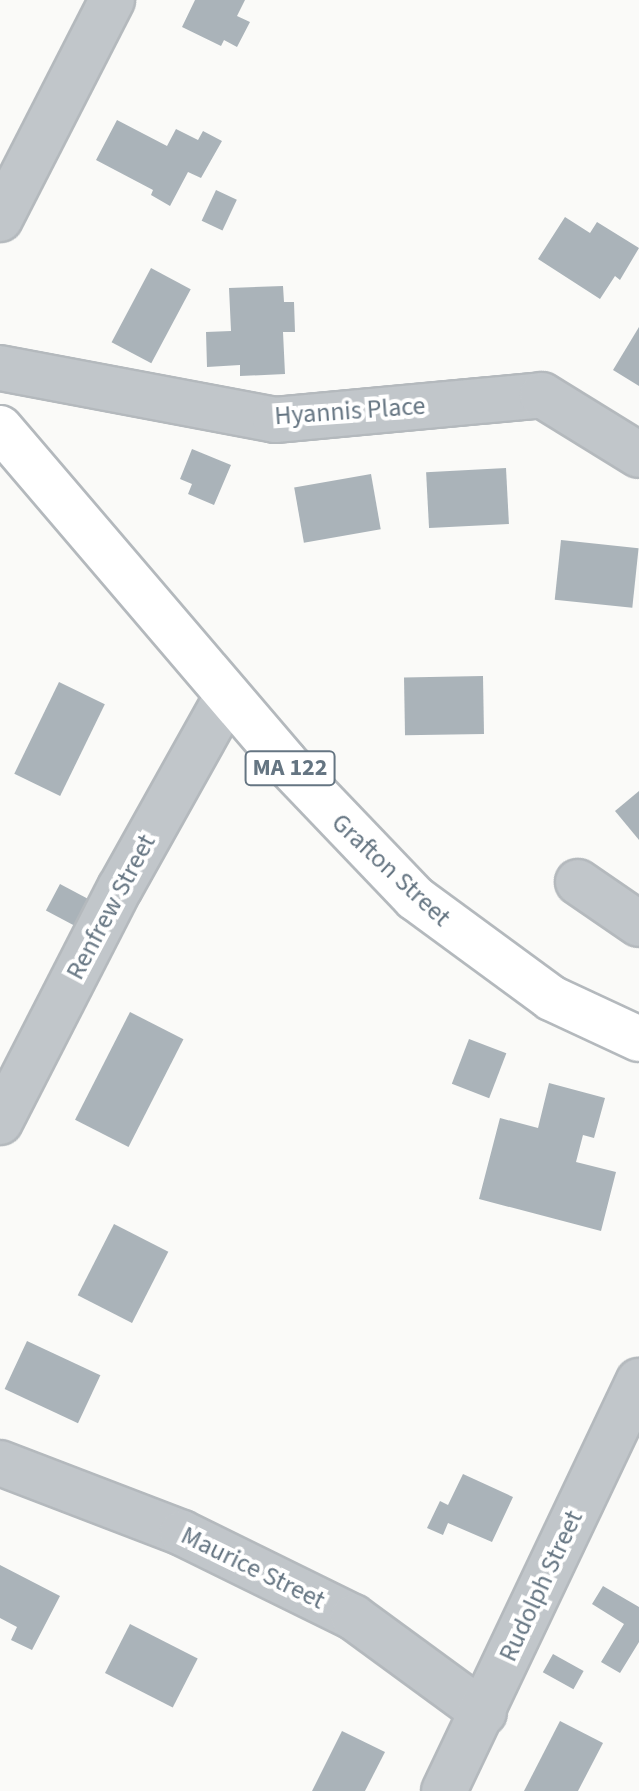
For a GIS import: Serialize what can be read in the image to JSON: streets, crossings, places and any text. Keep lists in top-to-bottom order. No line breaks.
{"streets":{"highway":["MA 122","Grafton Street"],"street":["Hyannis Place","Renfrew Street","Maurice Street","Rudolph Street"]},"crossings":[["Grafton Street","Renfrew Street"],["Maurice Street","Rudolph Street"]]}
